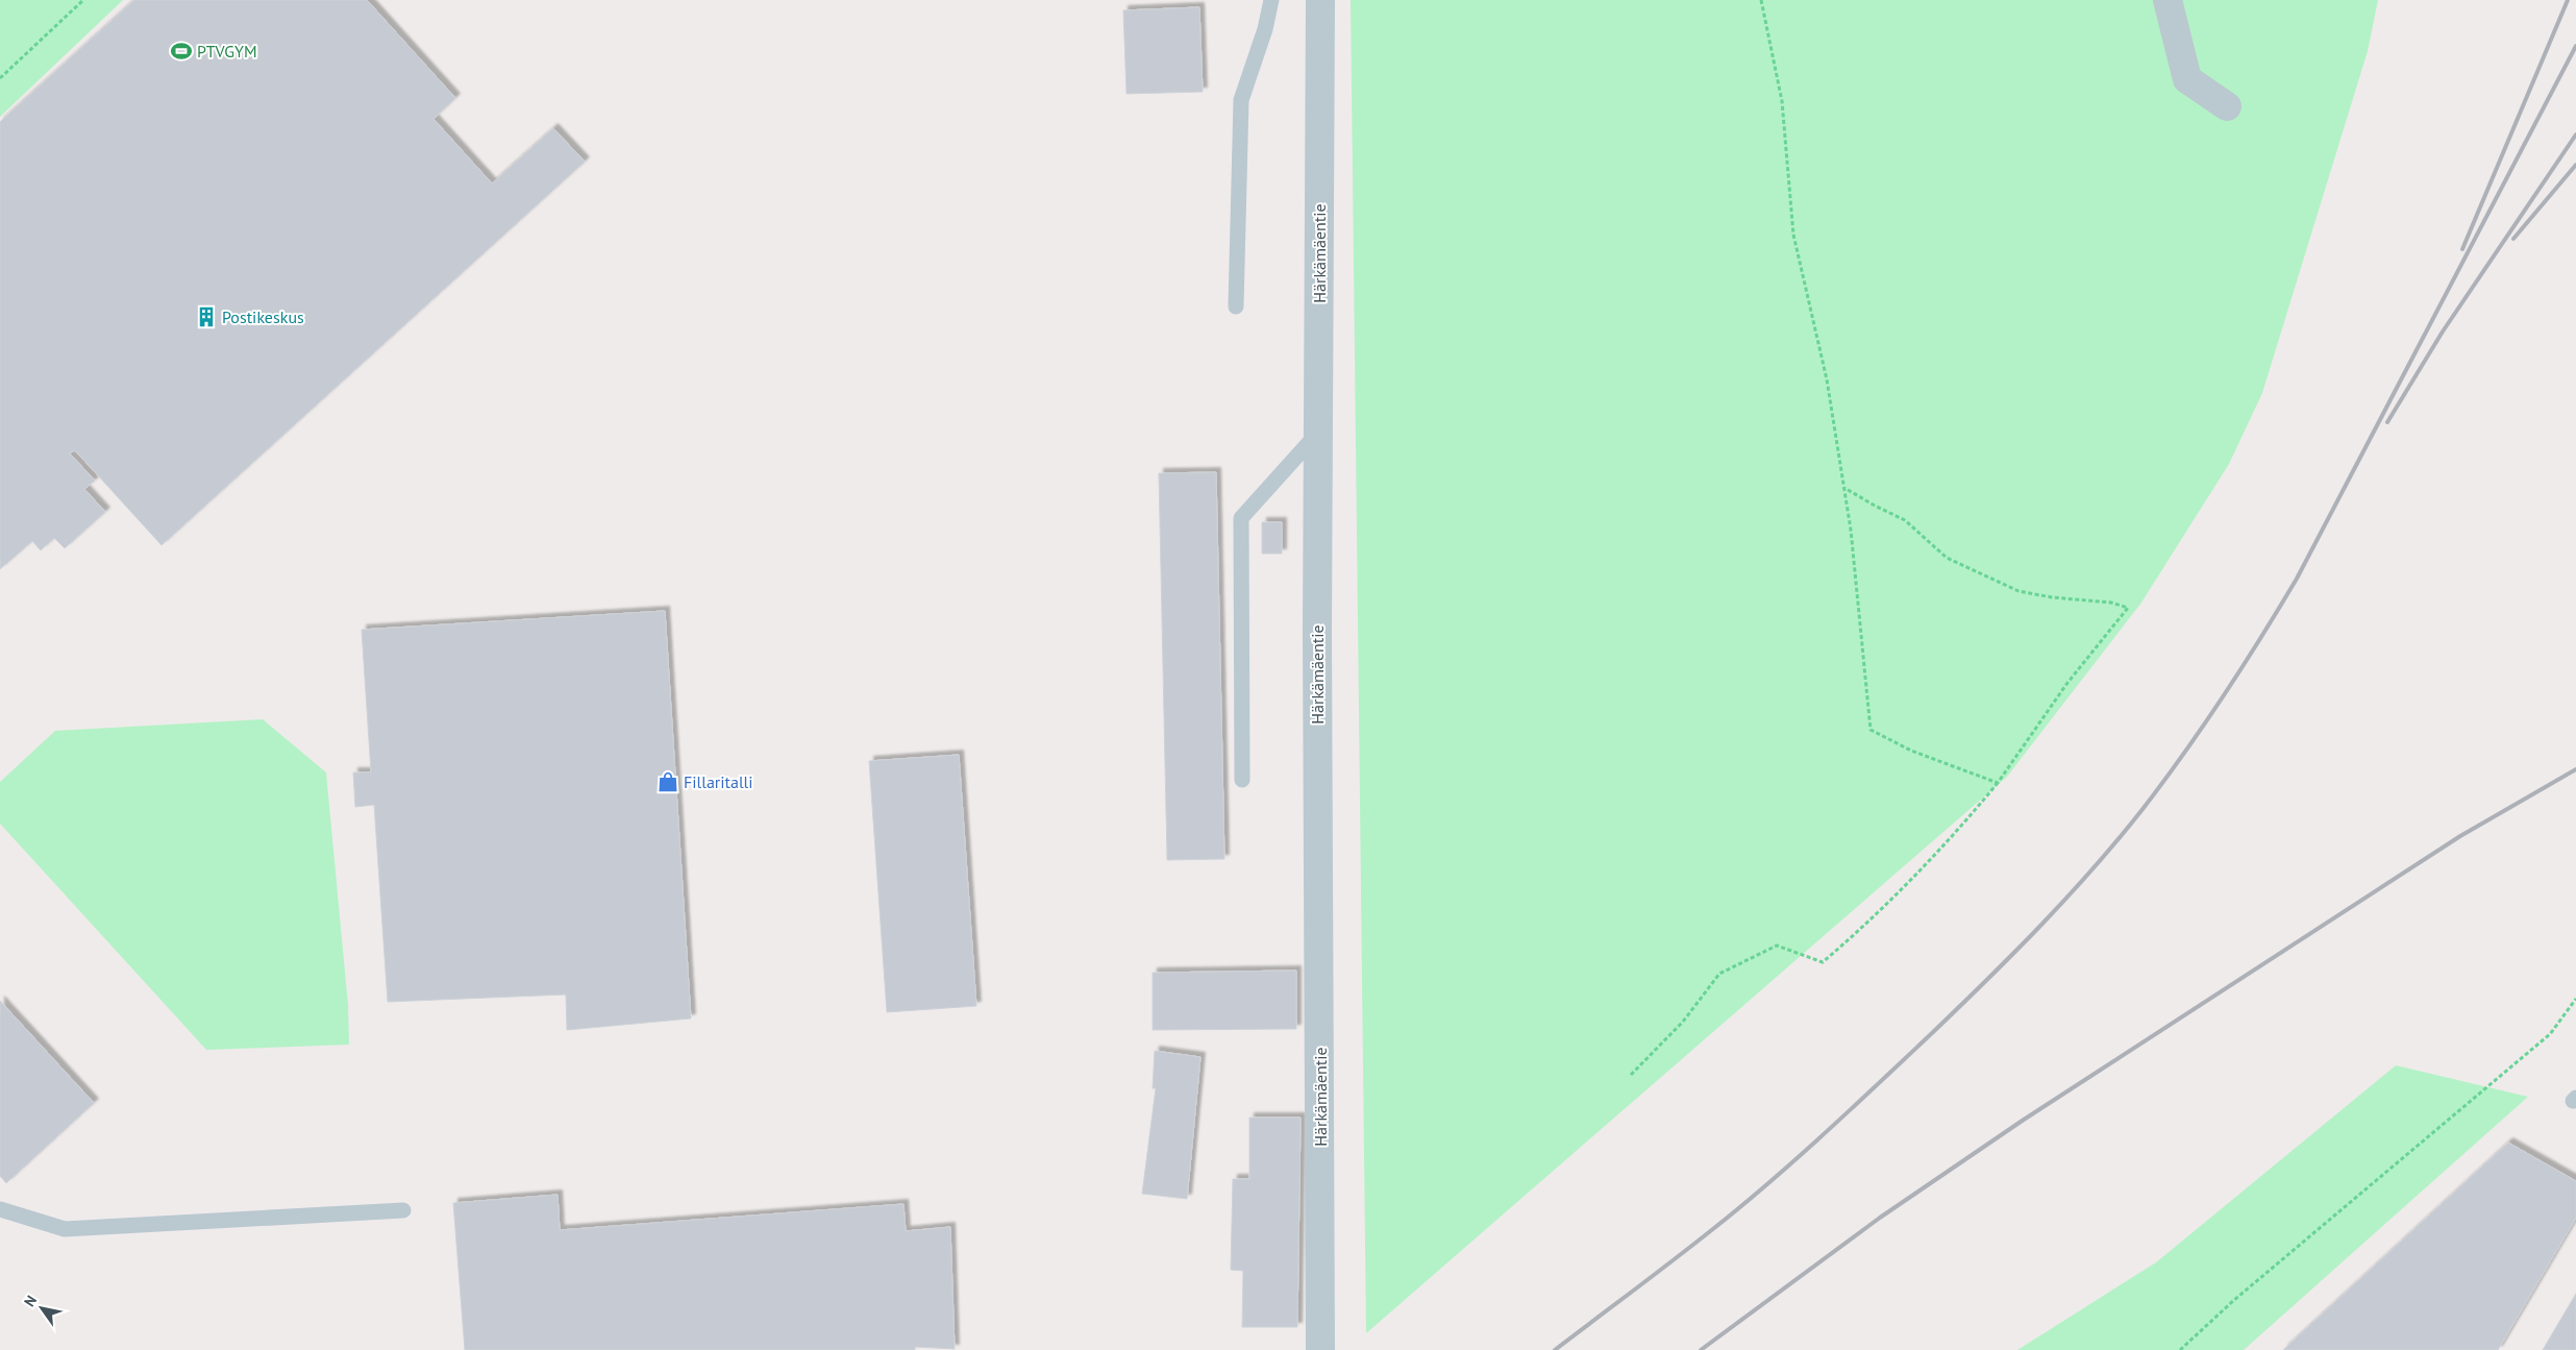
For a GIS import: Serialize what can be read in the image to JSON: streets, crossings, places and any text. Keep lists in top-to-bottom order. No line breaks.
{"streets":{"street":["Härkämäentie"]},"places":{"sports":["PTVGYM"],"building":["Postikeskus"],"shop":["Fillaritalli"]},"north":"top left"}
